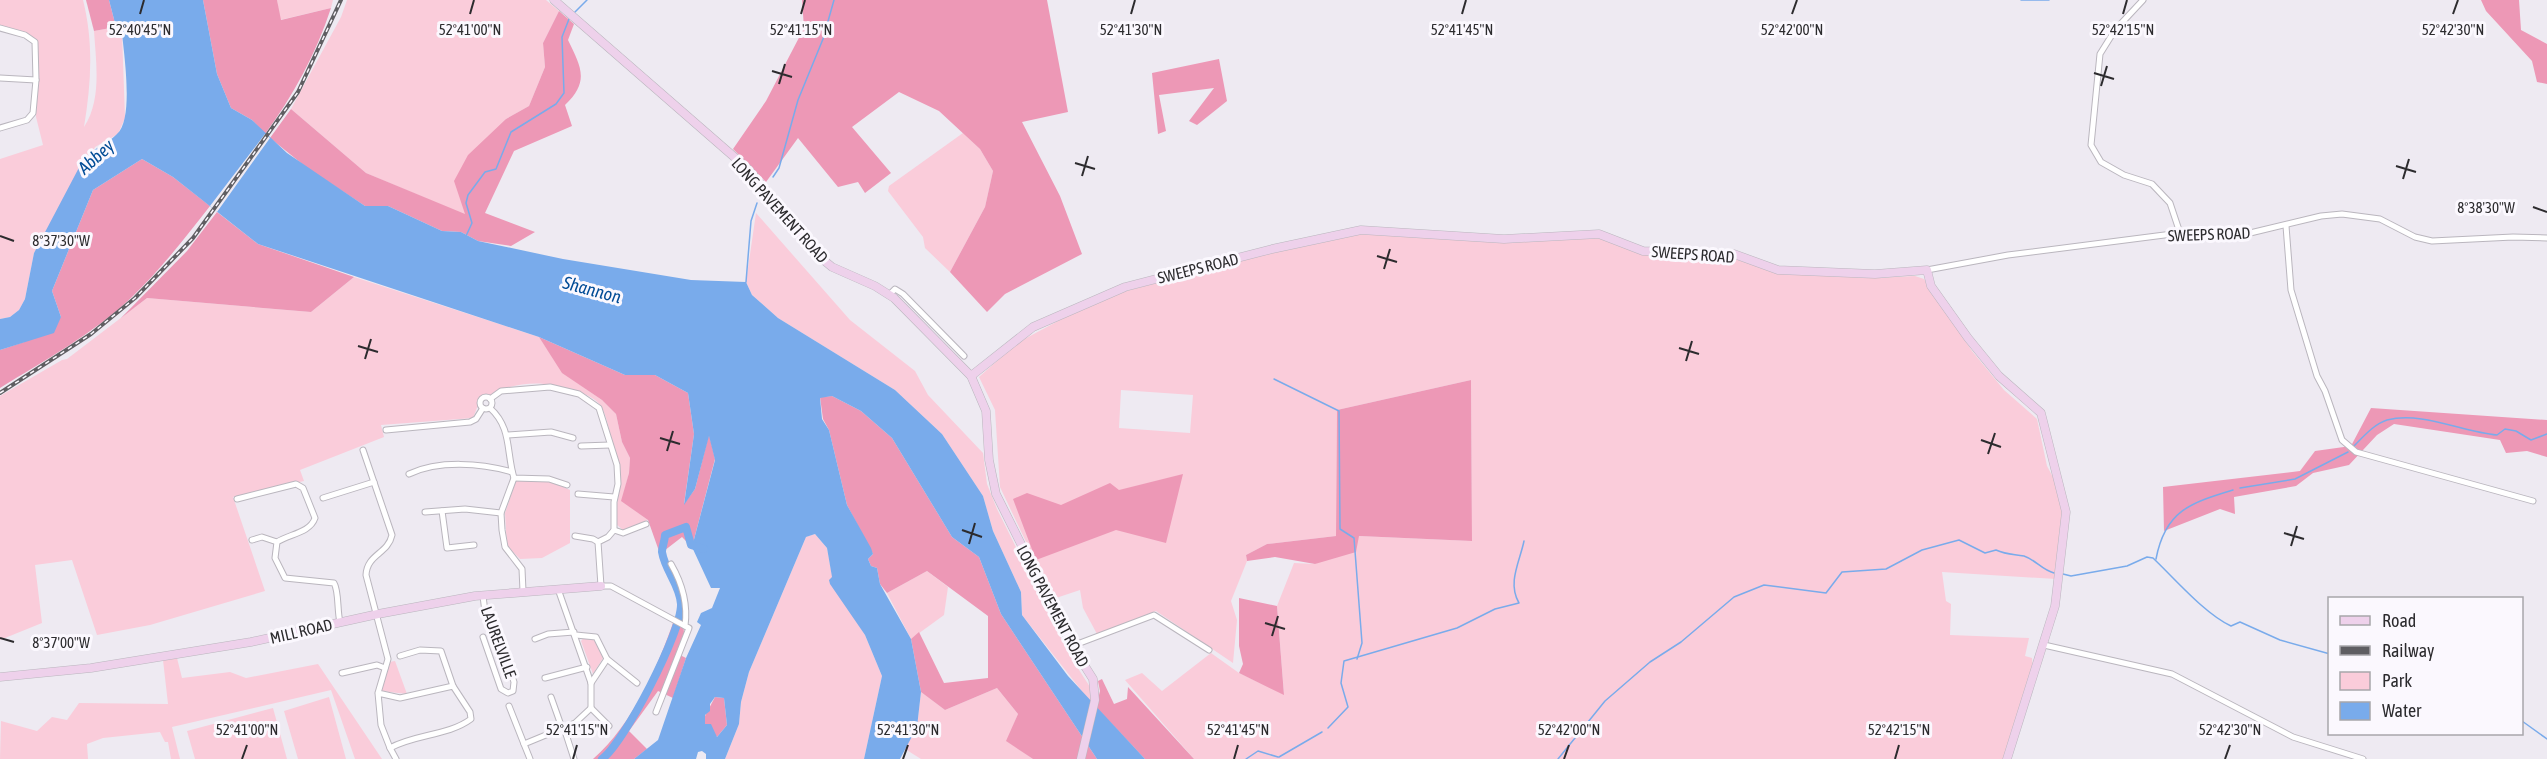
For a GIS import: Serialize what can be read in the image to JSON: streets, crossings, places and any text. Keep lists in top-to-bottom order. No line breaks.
{"streets":{"street":["LONG PAVEMENT ROAD","SWEEPS ROAD","MILL ROAD","LAURELVILLE"]},"crossings":[["LONG PAVEMENT ROAD","SWEEPS ROAD"],["MILL ROAD","LAURELVILLE"]],"water":["Abbey","Shannon"],"legend":["Road","Railway","Park","Water"],"coordinates":["52°40'45\"N","52°41'00\"N","52°41'15\"N","52°41'30\"N","52°41'45\"N","52°42'00\"N","52°42'15\"N","52°42'30\"N","8°38'30\"W","8°37'30\"W","8°37'00\"W"]}
